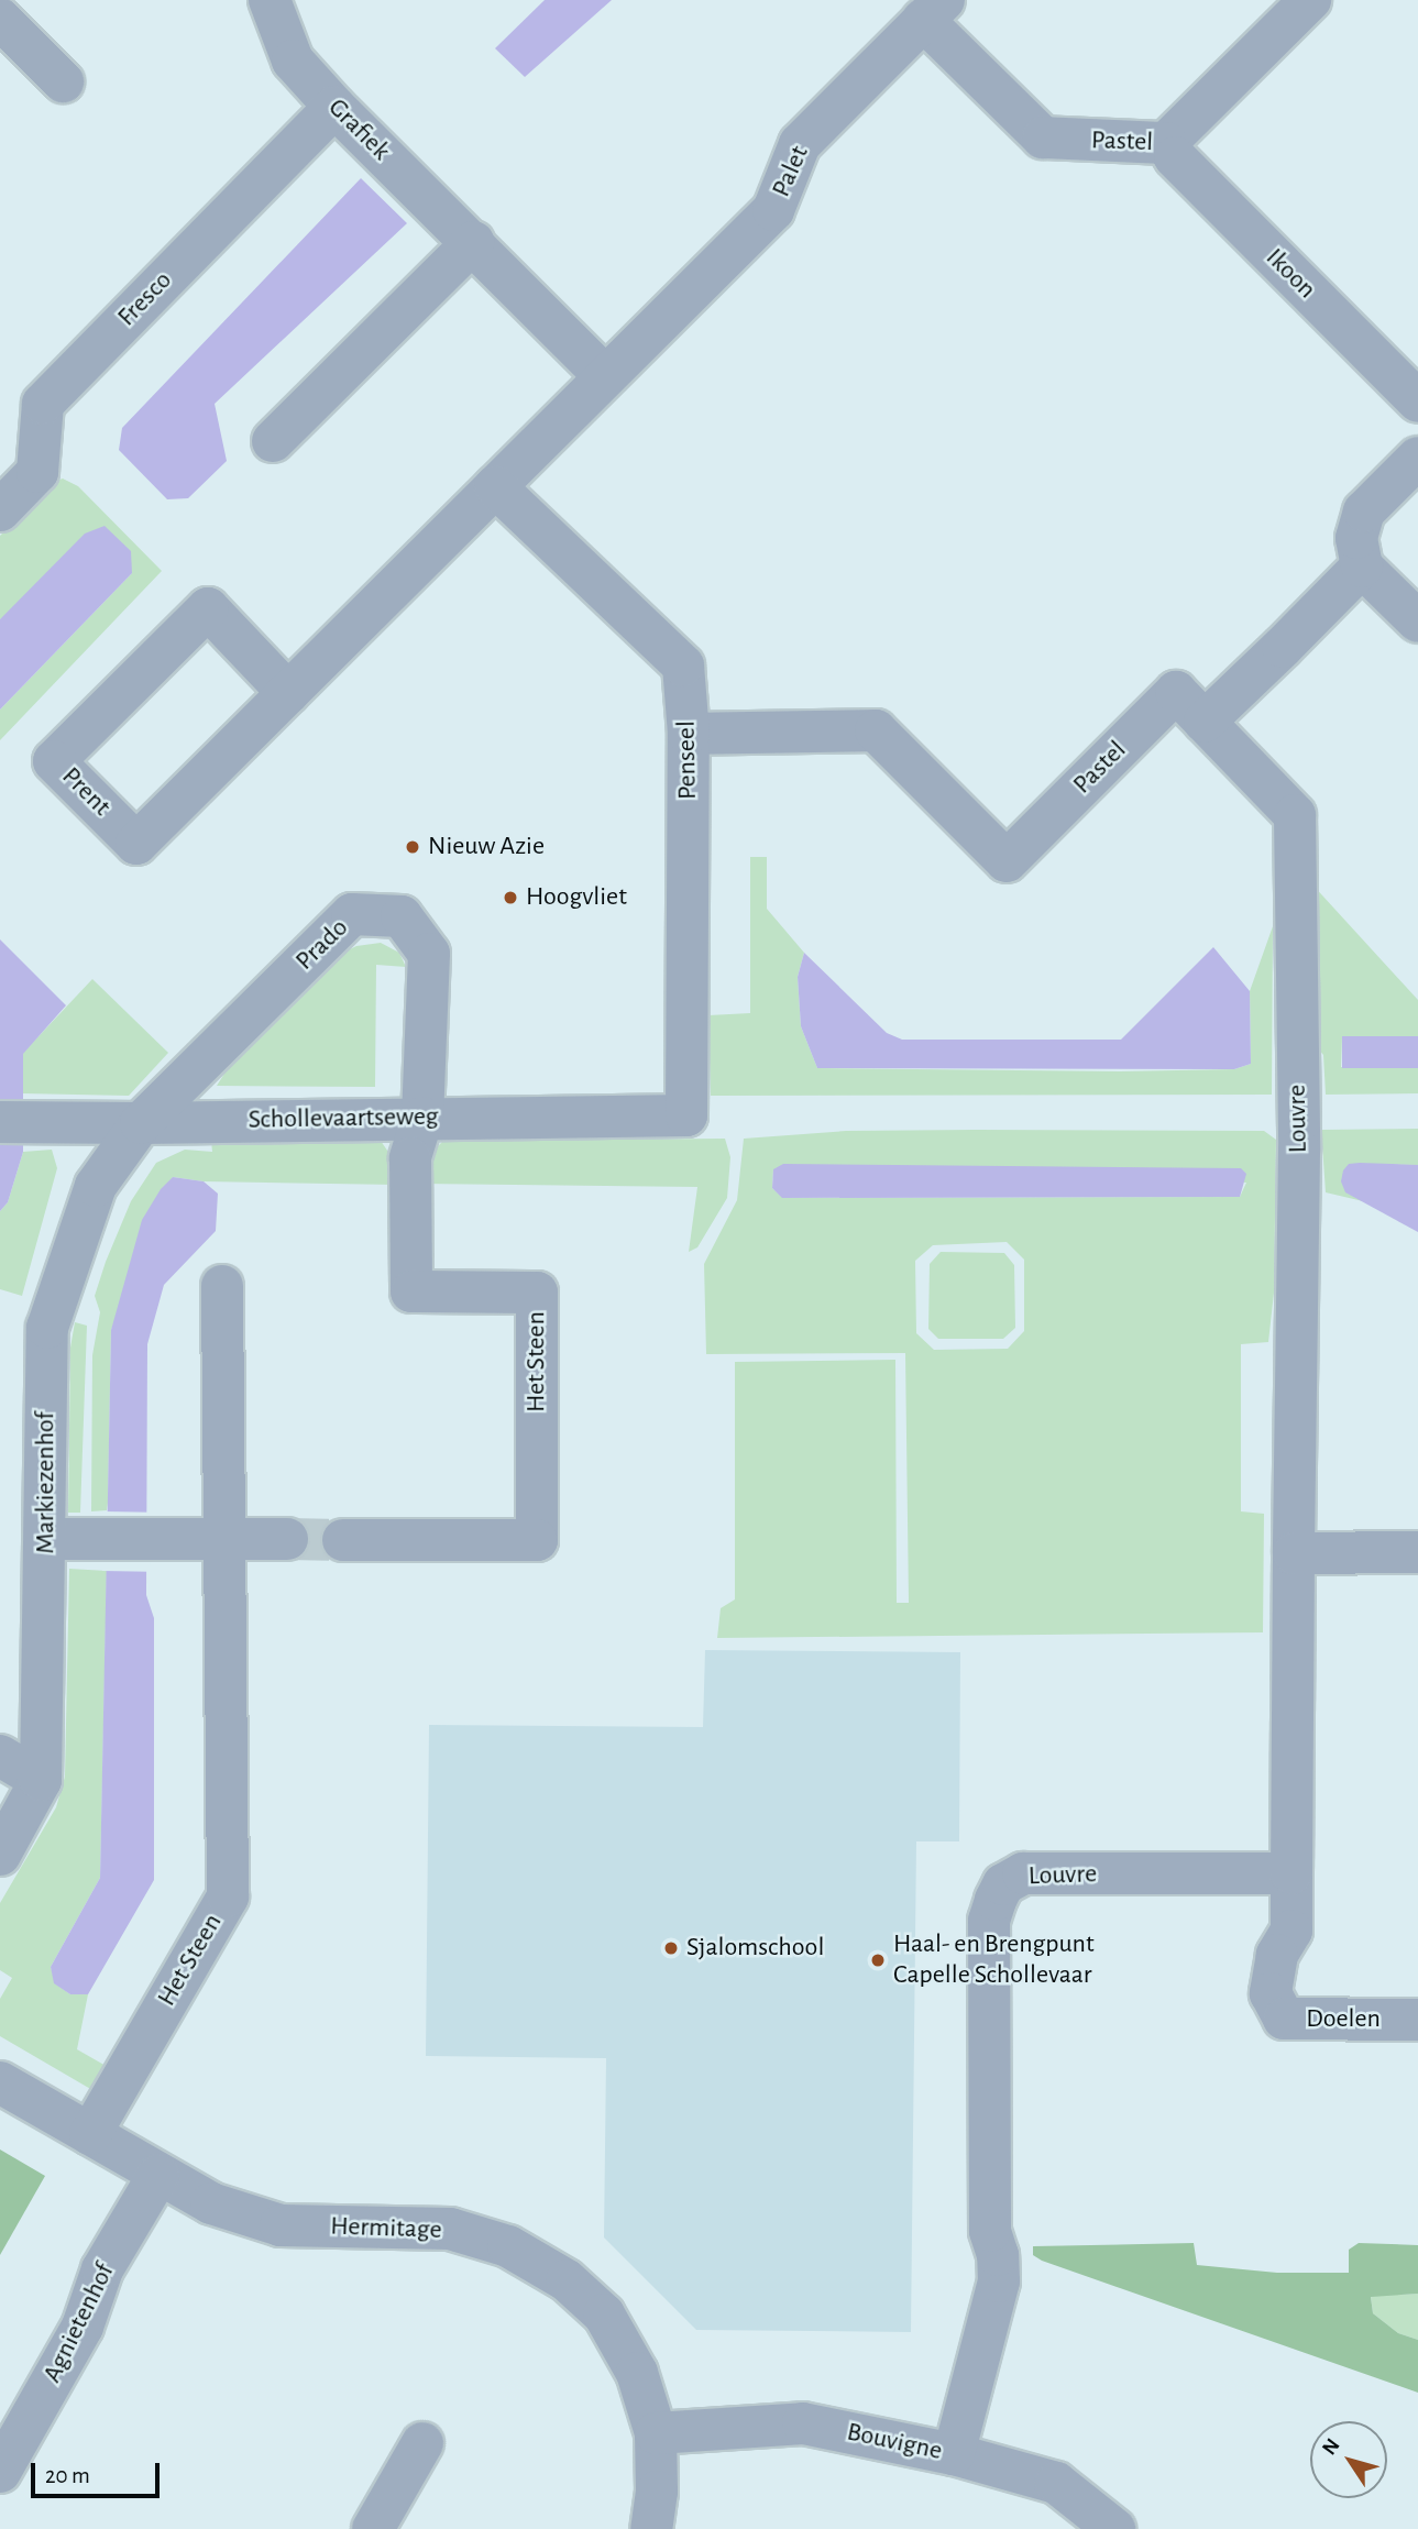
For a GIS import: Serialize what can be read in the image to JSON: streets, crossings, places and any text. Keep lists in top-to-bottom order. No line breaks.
{"streets":{"street":["Grafiek","Pastel","Palet","Ikoon","Fresco","Penseel","Prent","Prado","Schollevaartseweg","Louvre","Het Steen","Markiezenhof","Doelen","Hermitage","Agnietenhof","Bouvigne"]},"crossings":[["Grafiek","Palet"],["Grafiek","Fresco"],["Grafiek","Prent"],["Pastel","Palet"],["Pastel","Ikoon"],["Pastel","Penseel"],["Pastel","Louvre"],["Palet","Prent"],["Penseel","Prent"],["Penseel","Schollevaartseweg"],["Prado","Schollevaartseweg"],["Prado","Het Steen"],["Prado","Markiezenhof"],["Schollevaartseweg","Het Steen"],["Schollevaartseweg","Markiezenhof"],["Louvre","Doelen"],["Louvre","Bouvigne"],["Het Steen","Hermitage"],["Hermitage","Agnietenhof"],["Hermitage","Bouvigne"]],"places":["Nieuw Azie","Hoogvliet","Sjalomschool","Haal- en Brengpunt Capelle Schollevaar"],"scale_bar":"20 m","north":"top left"}
